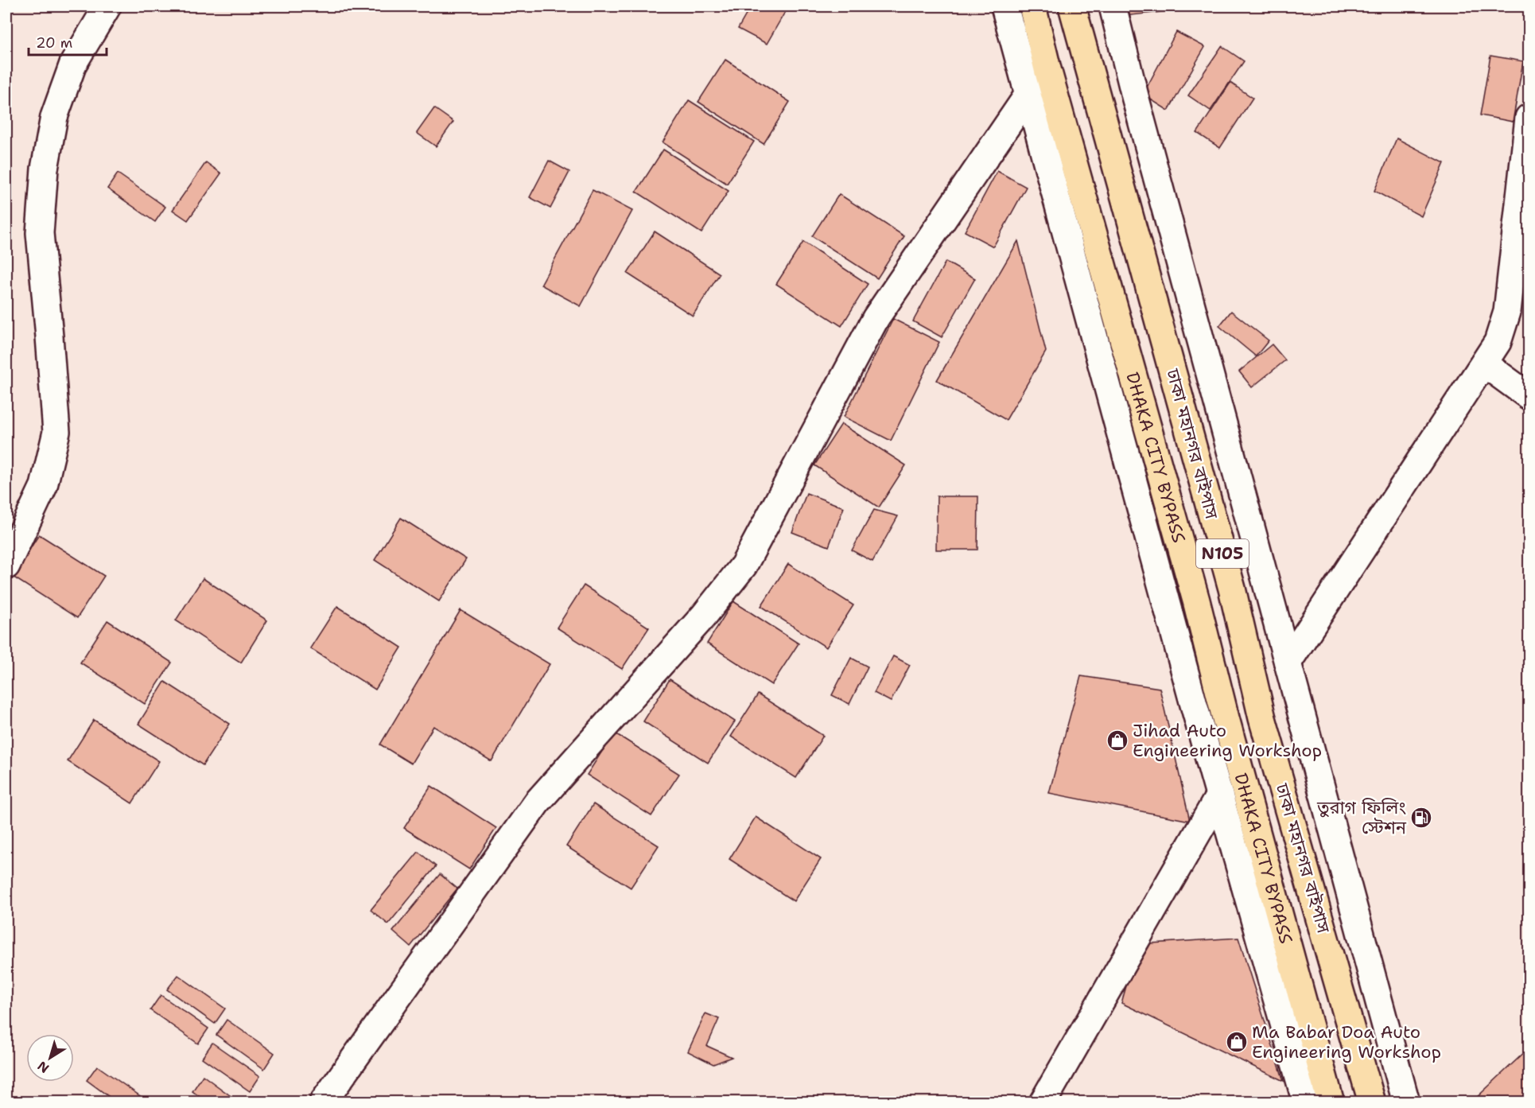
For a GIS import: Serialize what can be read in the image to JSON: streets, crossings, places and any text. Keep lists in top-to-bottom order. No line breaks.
{"streets":{"highway":["ঢাকা মহানগর বাইপাস","DHAKA CITY BYPASS","N105"]},"places":{"shop":["Jihad Auto Engineering Workshop","Ma Babar Doa Auto Engineering Workshop"],"fuel station":["তুরাগ ফিলিং স্টেশন"]},"scale_bar":"20 m","north":"bottom left"}
